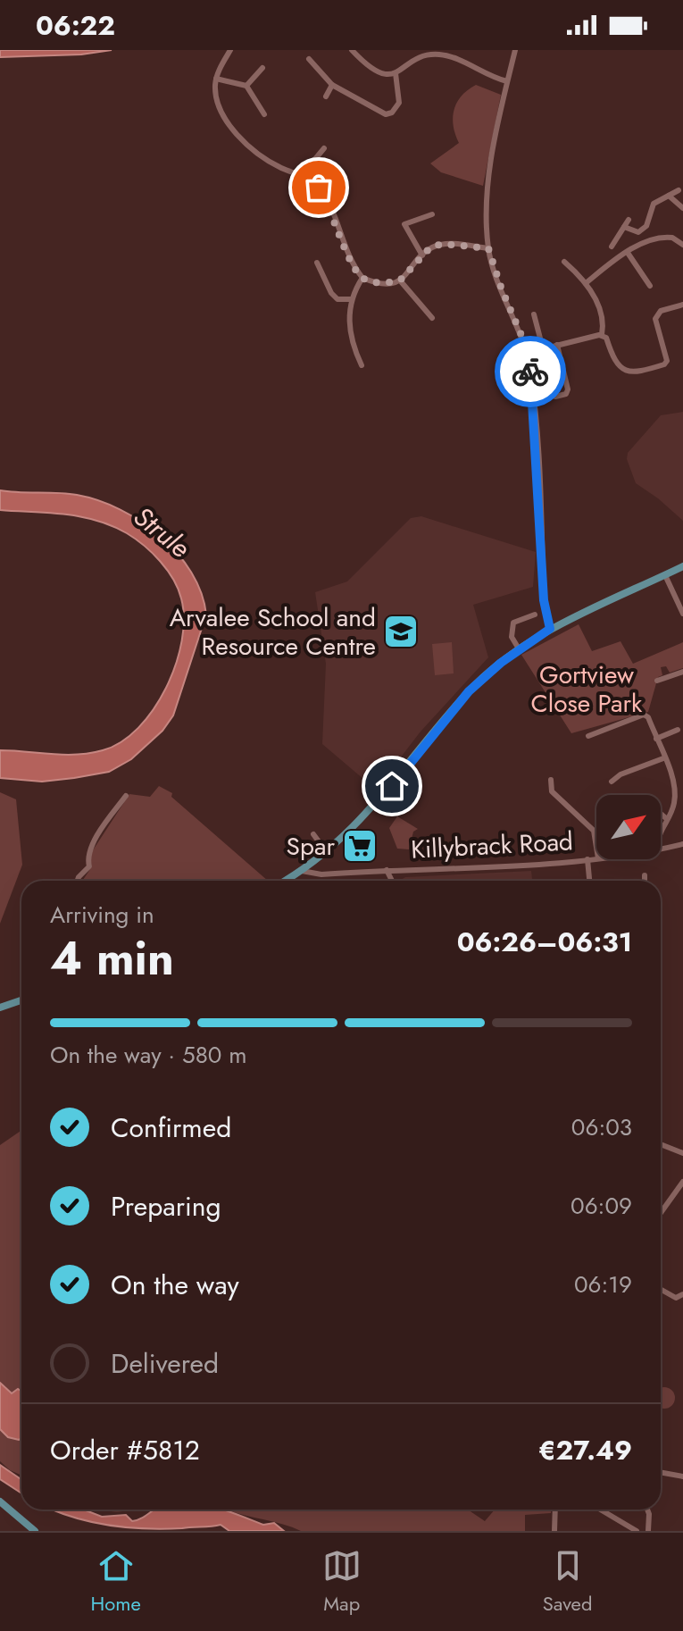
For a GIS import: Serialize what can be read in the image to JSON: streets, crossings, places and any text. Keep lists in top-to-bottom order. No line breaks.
{"streets":{"street":["Killybrack Road"]},"water":["Strule"],"parks":["Gortview Close Park"],"places":{"school or university":["Arvalee School and Resource Centre"],"supermarket":["Spar"]},"north":"top right","page":{"status":"06:22","heading":["4 min","Arriving in","06:26–06:31"],"panel":["Order #5812","€27.49"],"bar":"On the way · 580 m","list":[["Confirmed","06:03"],["Preparing","06:09"],["On the way","06:19"],"Delivered"],"tabs":["Home","Map","Saved"]}}
